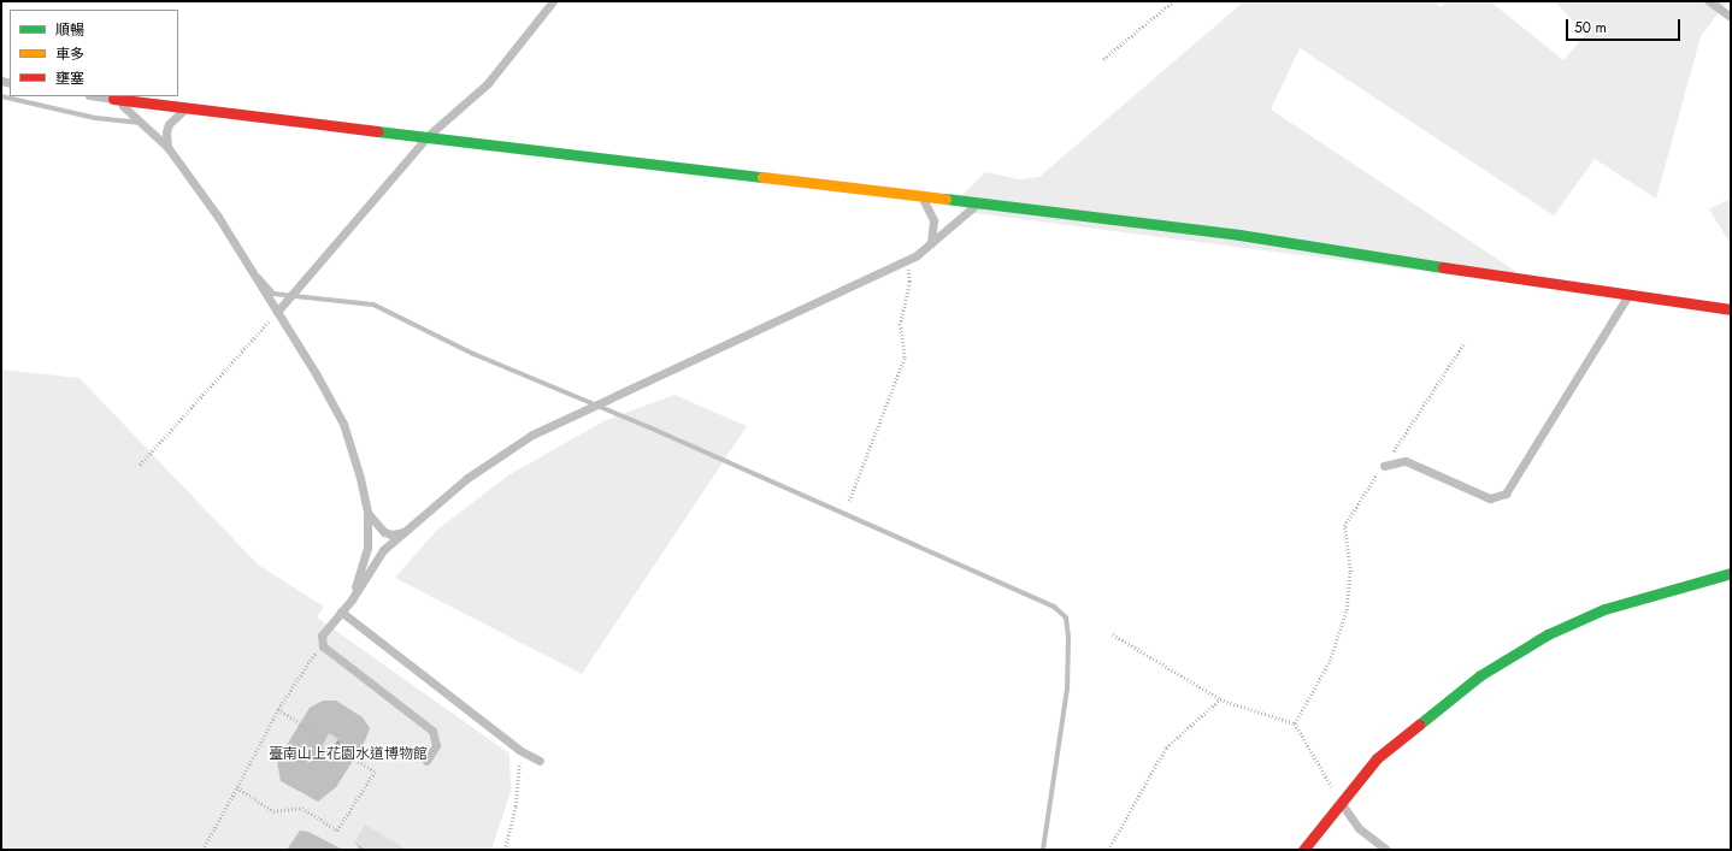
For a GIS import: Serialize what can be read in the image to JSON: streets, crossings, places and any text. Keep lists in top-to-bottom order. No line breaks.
{"parks":["臺南山上花園水道博物館"],"legend":["順暢","車多","壅塞"],"scale_bar":"50 m"}
